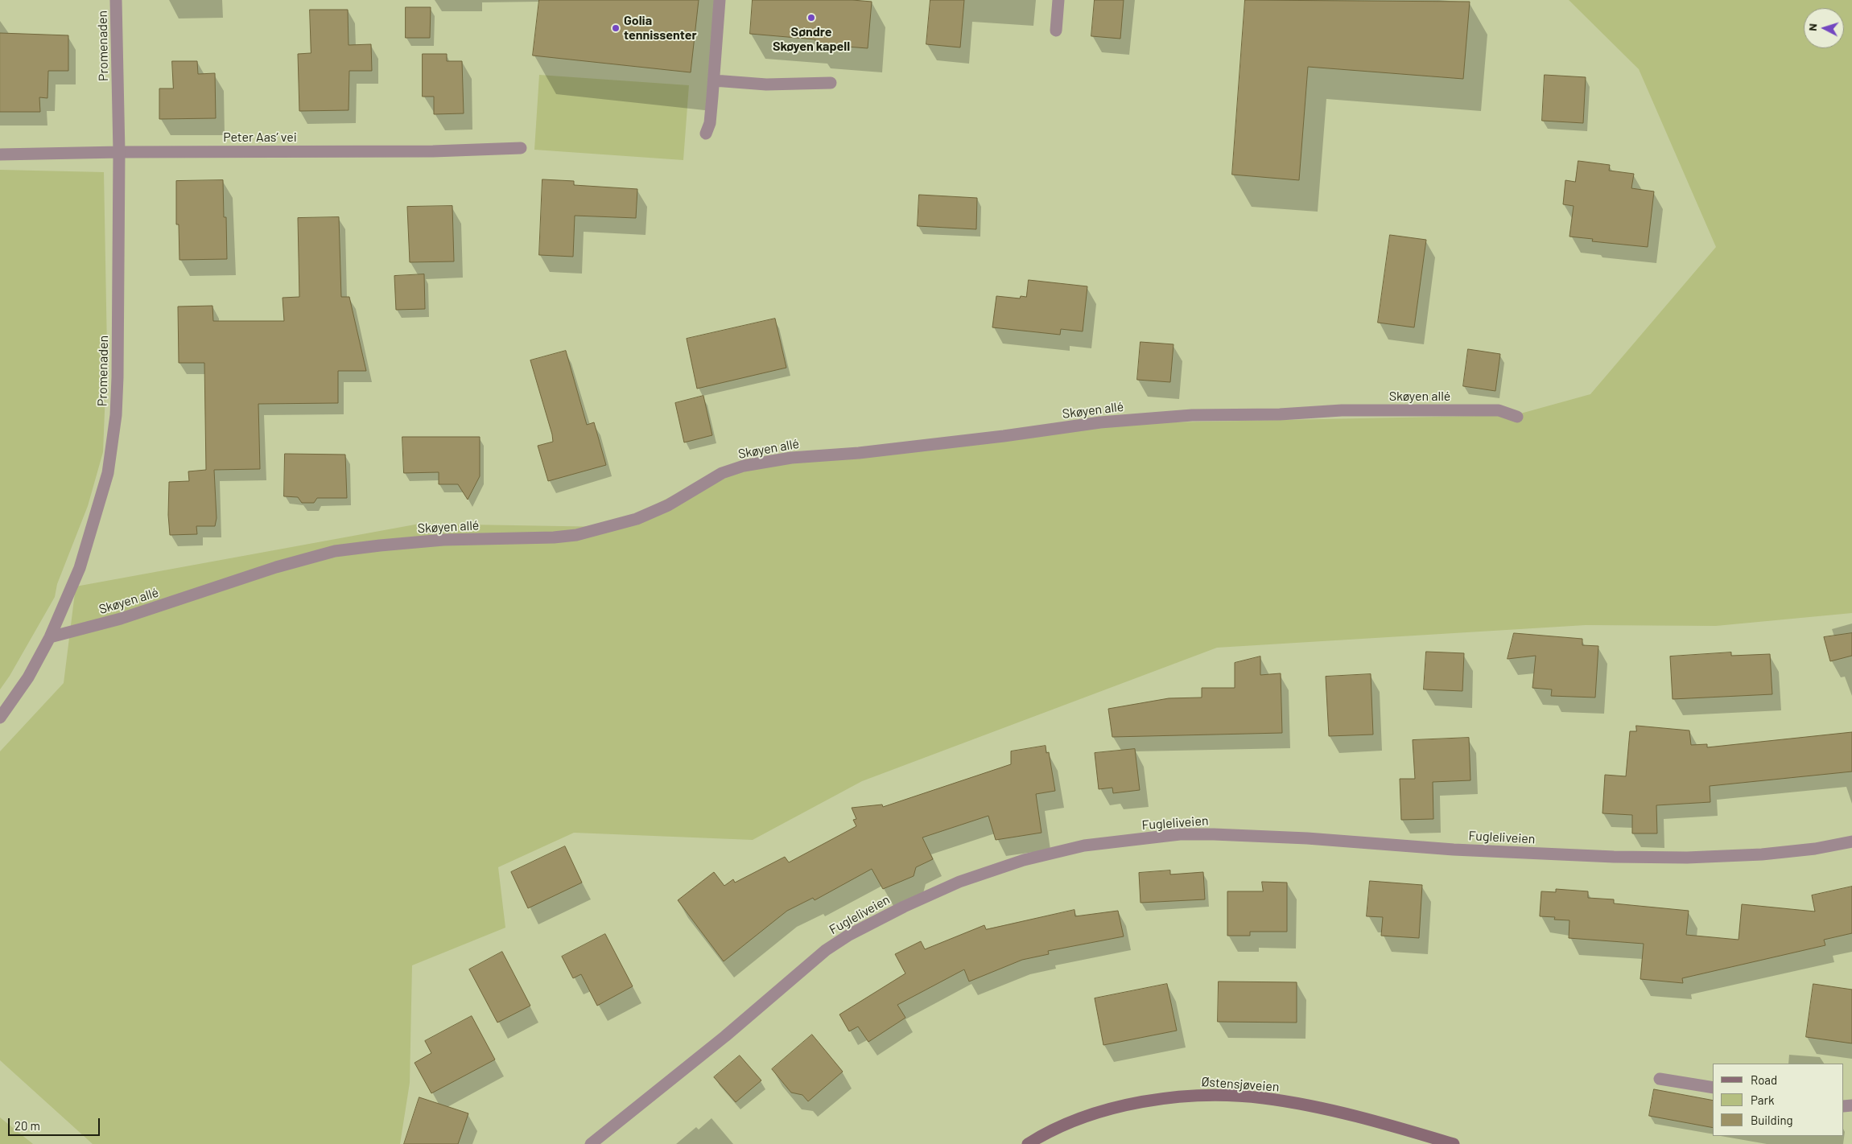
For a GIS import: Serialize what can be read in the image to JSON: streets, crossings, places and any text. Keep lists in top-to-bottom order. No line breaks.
{"streets":{"main road":["Østensjøveien"],"street":["Promenaden","Peter Aas’ vei","Skøyen allé","Fugleliveien"]},"crossings":[["Promenaden","Peter Aas’ vei"],["Promenaden","Skøyen allé"]],"places":["Søndre Skøyen kapell","Golia tennissenter"],"legend":["Road","Park","Building"],"scale_bar":"20 m","north":"left"}
